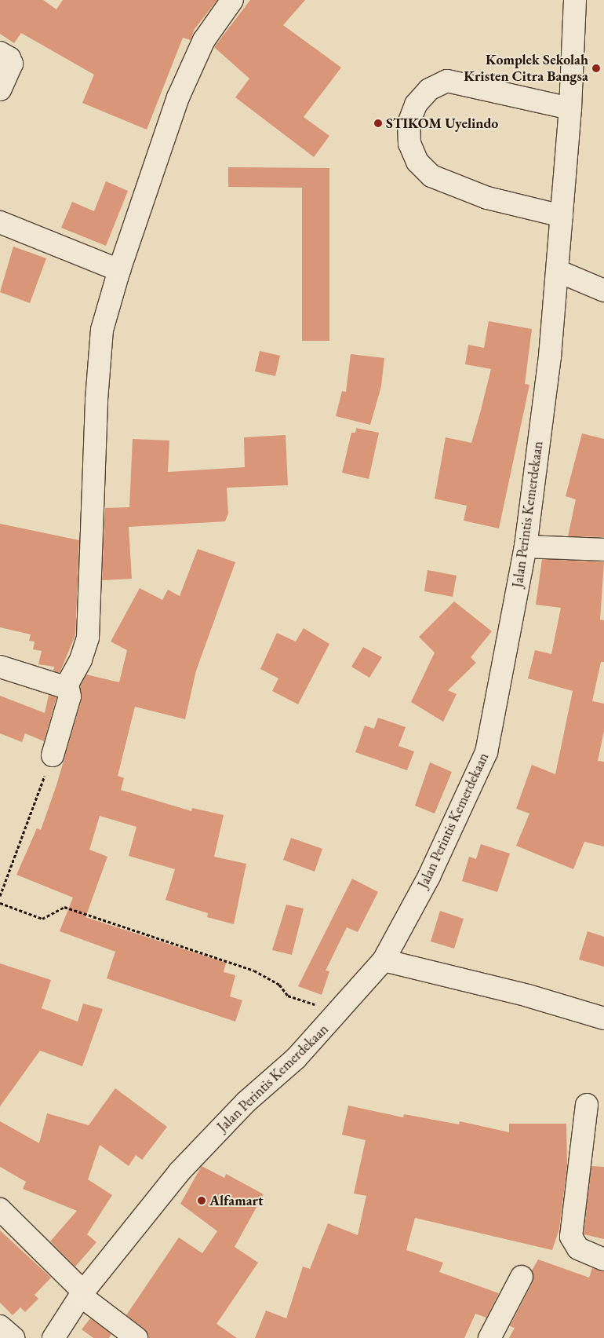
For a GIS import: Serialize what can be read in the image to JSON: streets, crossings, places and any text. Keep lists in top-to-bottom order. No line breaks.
{"streets":{"street":["Jalan Perintis Kemerdekaan"]},"places":["Komplek Sekolah Kristen Citra Bangsa","STIKOM Uyelindo","Alfamart"]}
